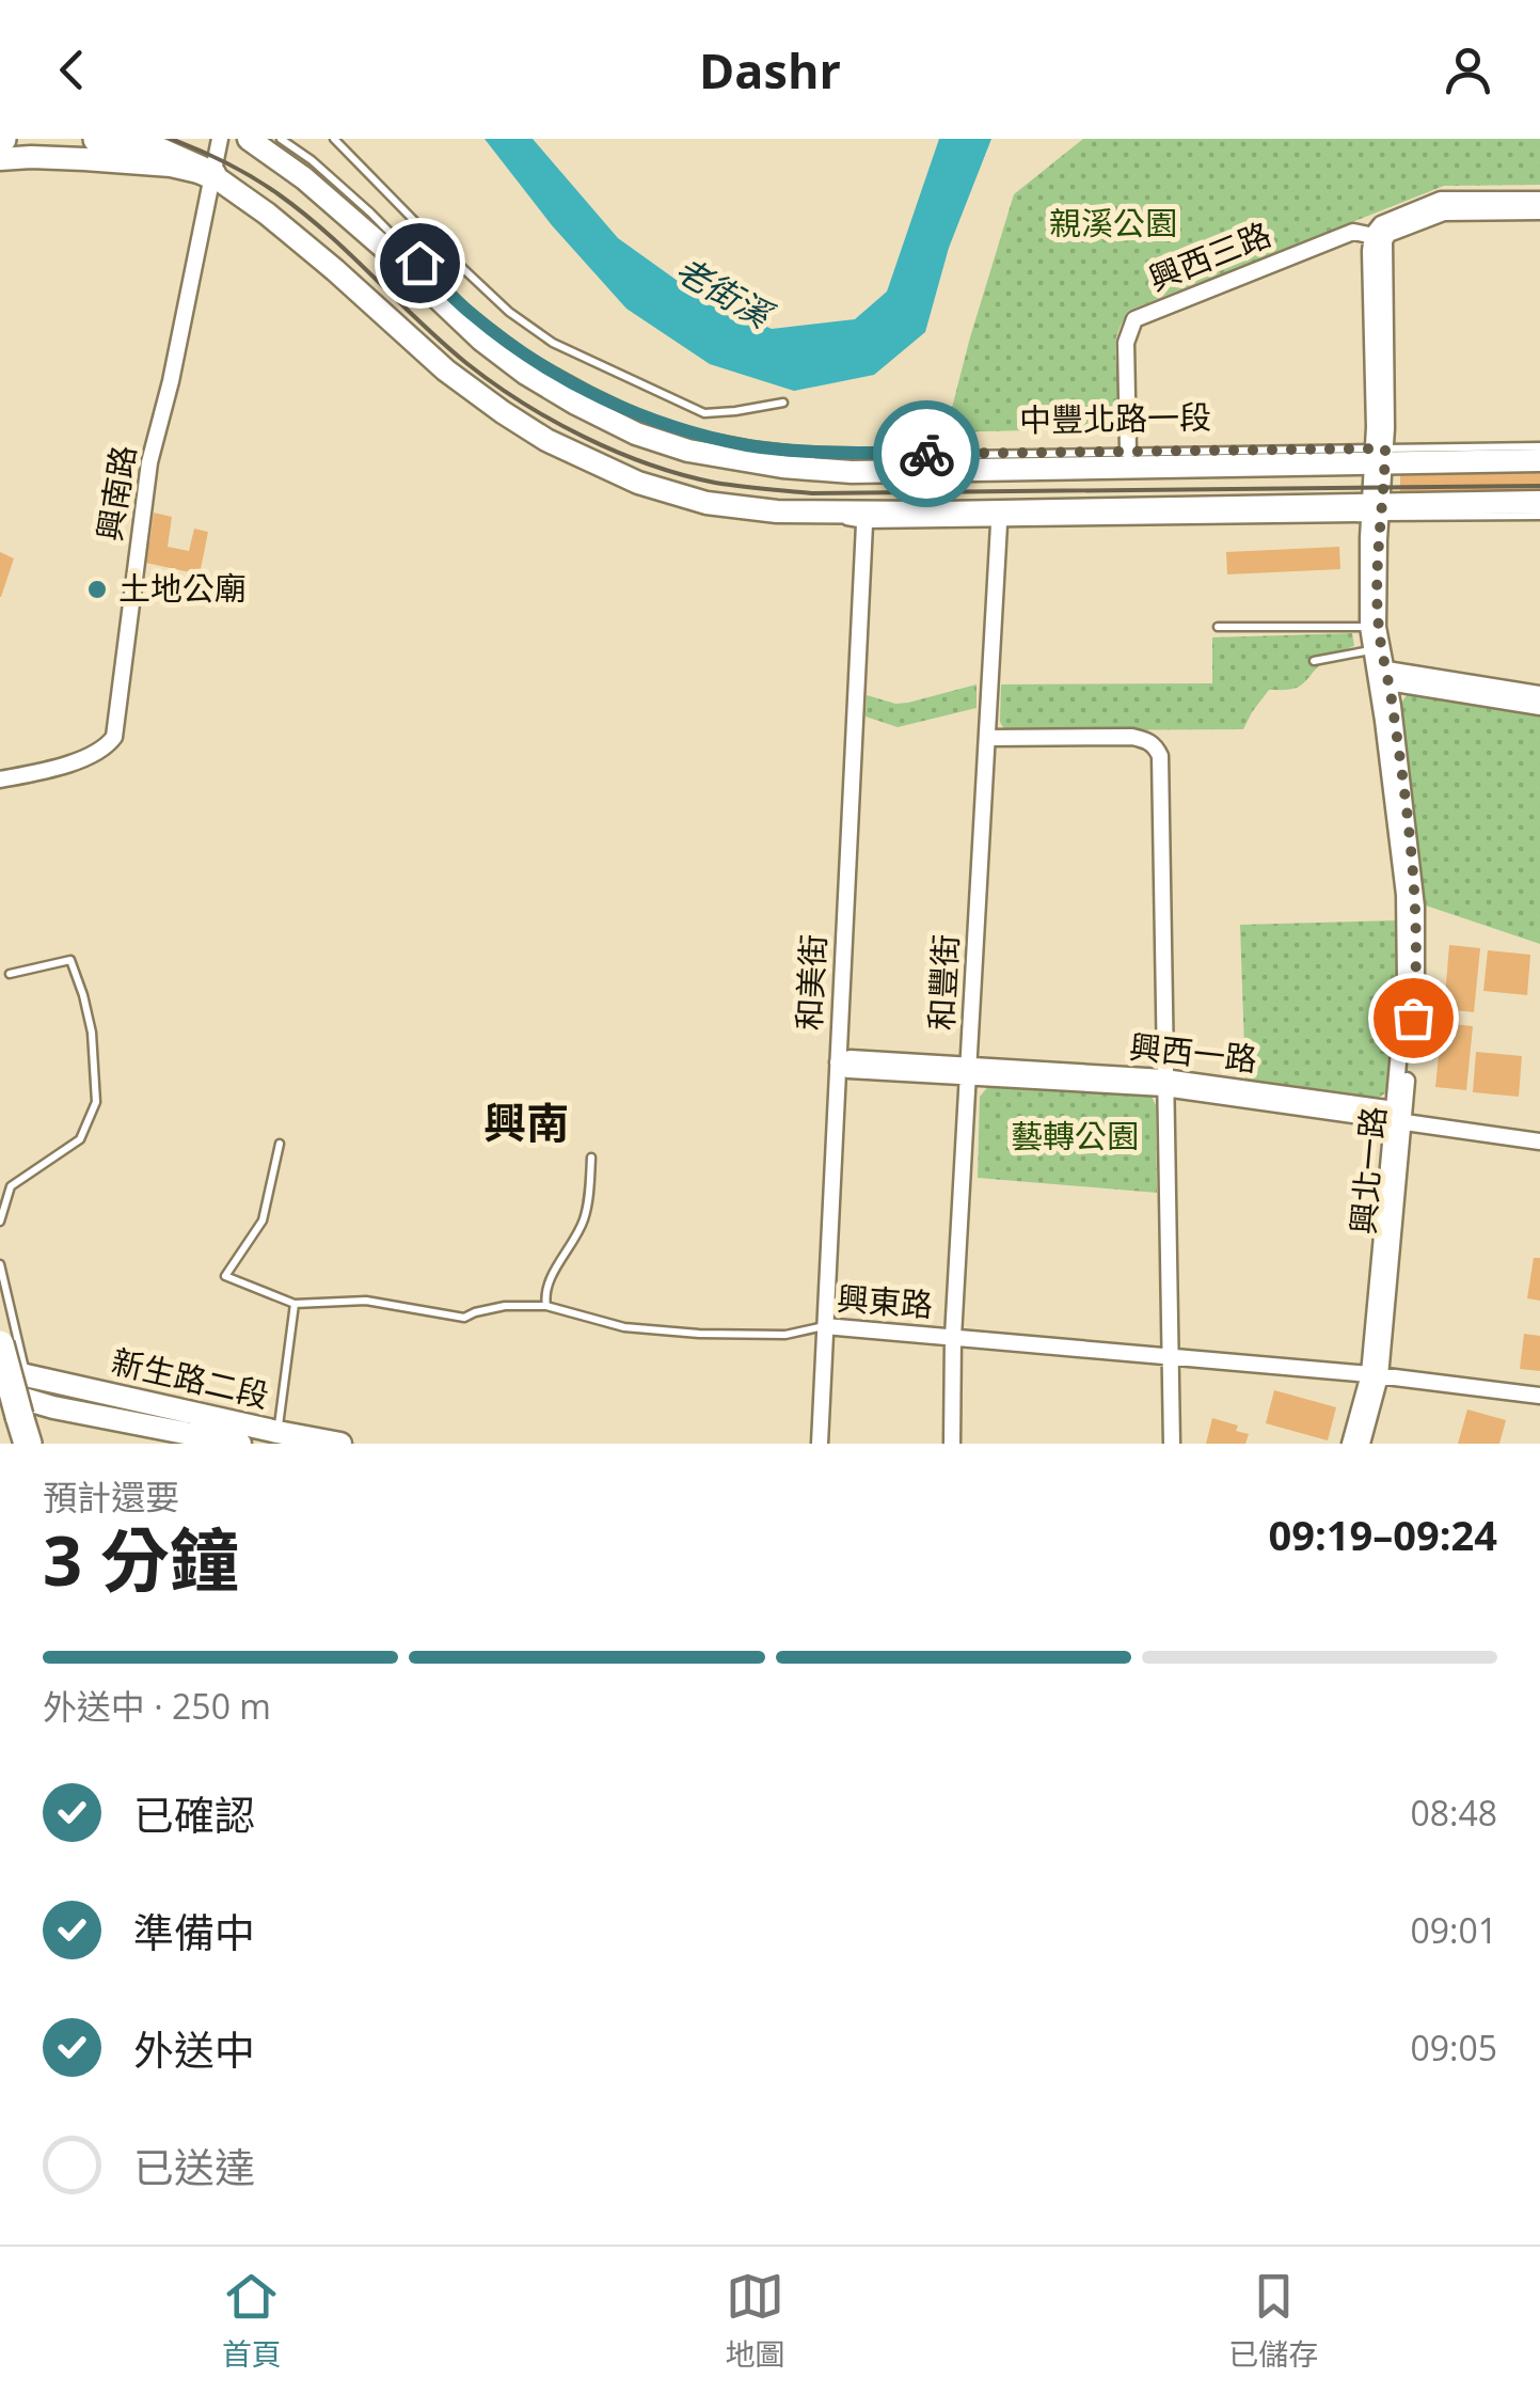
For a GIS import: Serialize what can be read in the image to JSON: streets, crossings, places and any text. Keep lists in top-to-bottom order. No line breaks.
{"streets":{"main road":["中豐北路一段","新生路二段"],"street":["興西三路","興南路","和美街","和豐街","興西一路","興北一路","興東路"]},"crossings":[["興西三路","中豐北路一段"],["興西三路","興北一路"],["中豐北路一段","興北一路"],["和美街","興西一路"],["和美街","興東路"],["和豐街","興西一路"],["和豐街","興東路"],["興西一路","興北一路"],["興北一路","興東路"]],"districts":["興南"],"water":["老街溪"],"parks":["親溪公園","藝轉公園"],"places":["土地公廟"],"page":{"header":"Dashr","heading":["3 分鐘","預計還要","09:19–09:24"],"bar":"外送中 · 250 m","list":[["已確認","08:48"],["準備中","09:01"],["外送中","09:05"],"已送達"],"tabs":["首頁","地圖","已儲存"]}}
